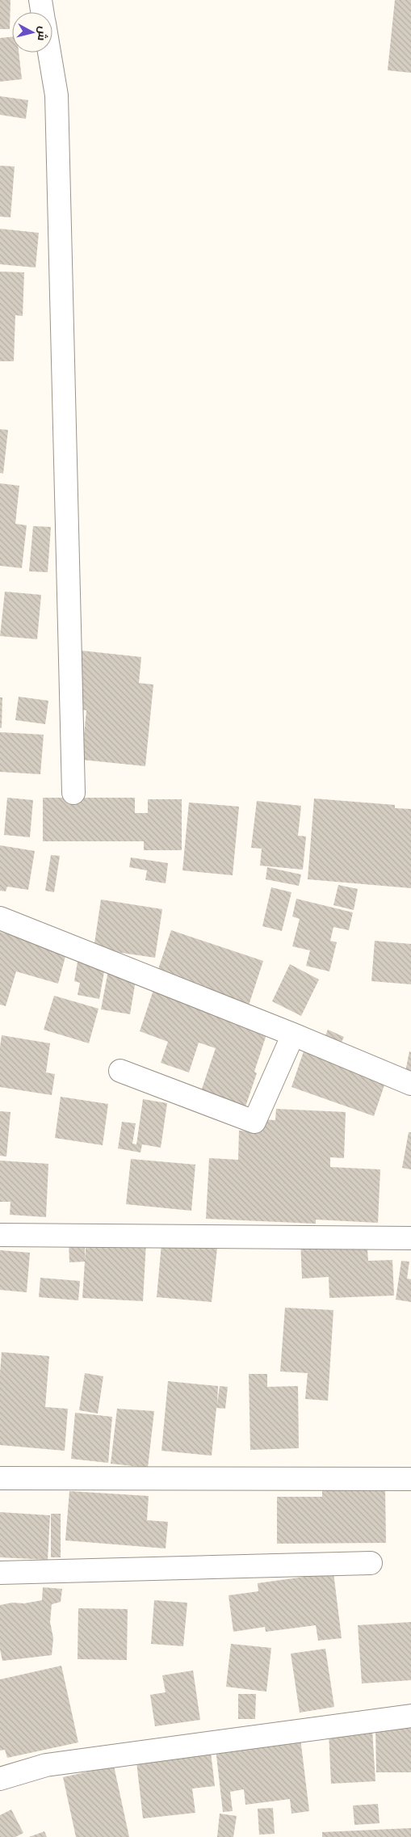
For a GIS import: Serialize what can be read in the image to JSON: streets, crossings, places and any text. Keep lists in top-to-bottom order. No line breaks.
{"north":"right"}
